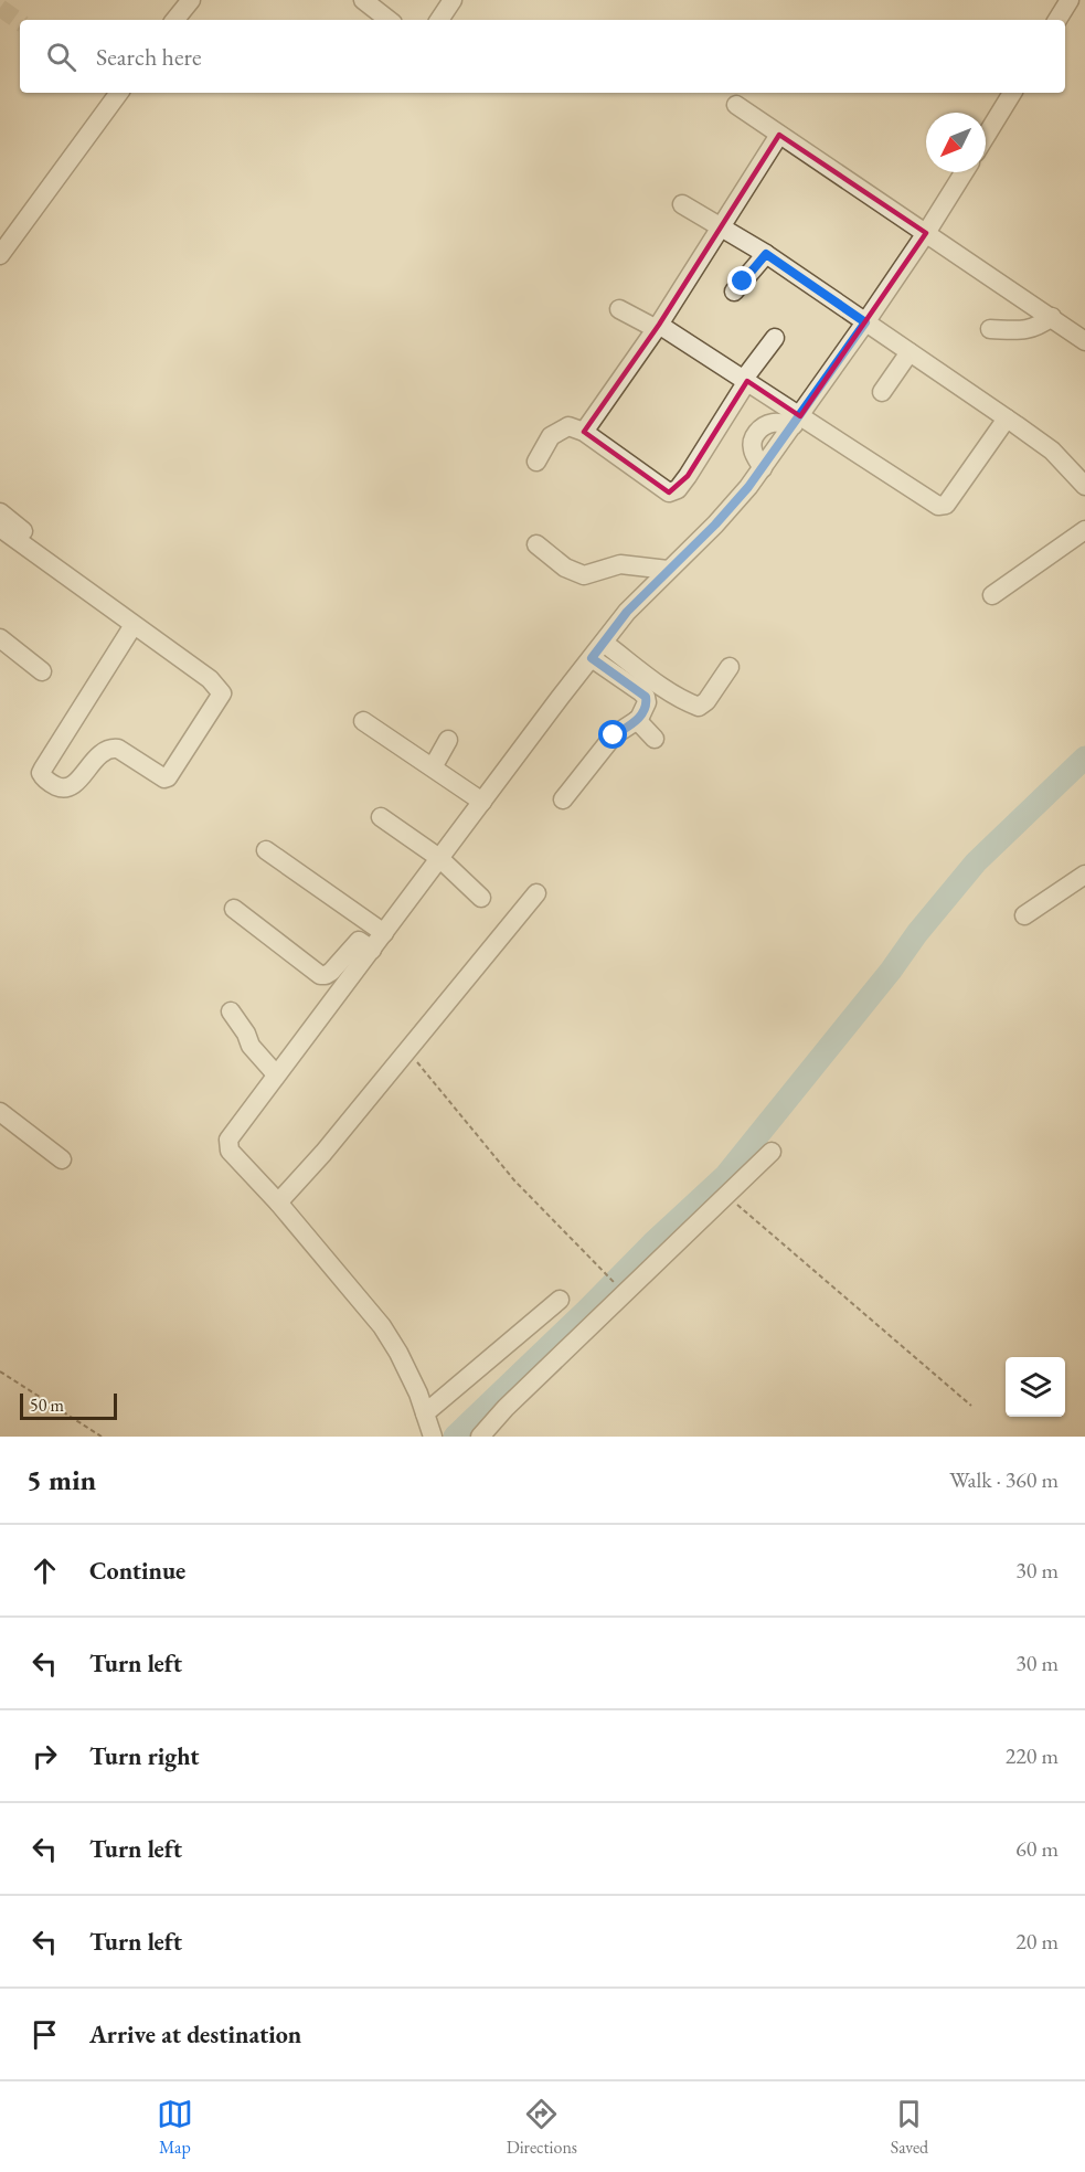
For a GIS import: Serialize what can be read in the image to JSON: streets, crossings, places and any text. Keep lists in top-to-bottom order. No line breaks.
{"scale_bar":"50 m","north":"bottom left","page":{"search":"Search here","scale":"50 m","heading":["5 min","Walk · 360 m"],"list":[["Continue","30 m"],["Turn left","30 m"],["Turn right","220 m"],["Turn left","60 m"],["Turn left","20 m"],"Arrive at destination"],"nav":["Map","Directions","Saved"]}}
